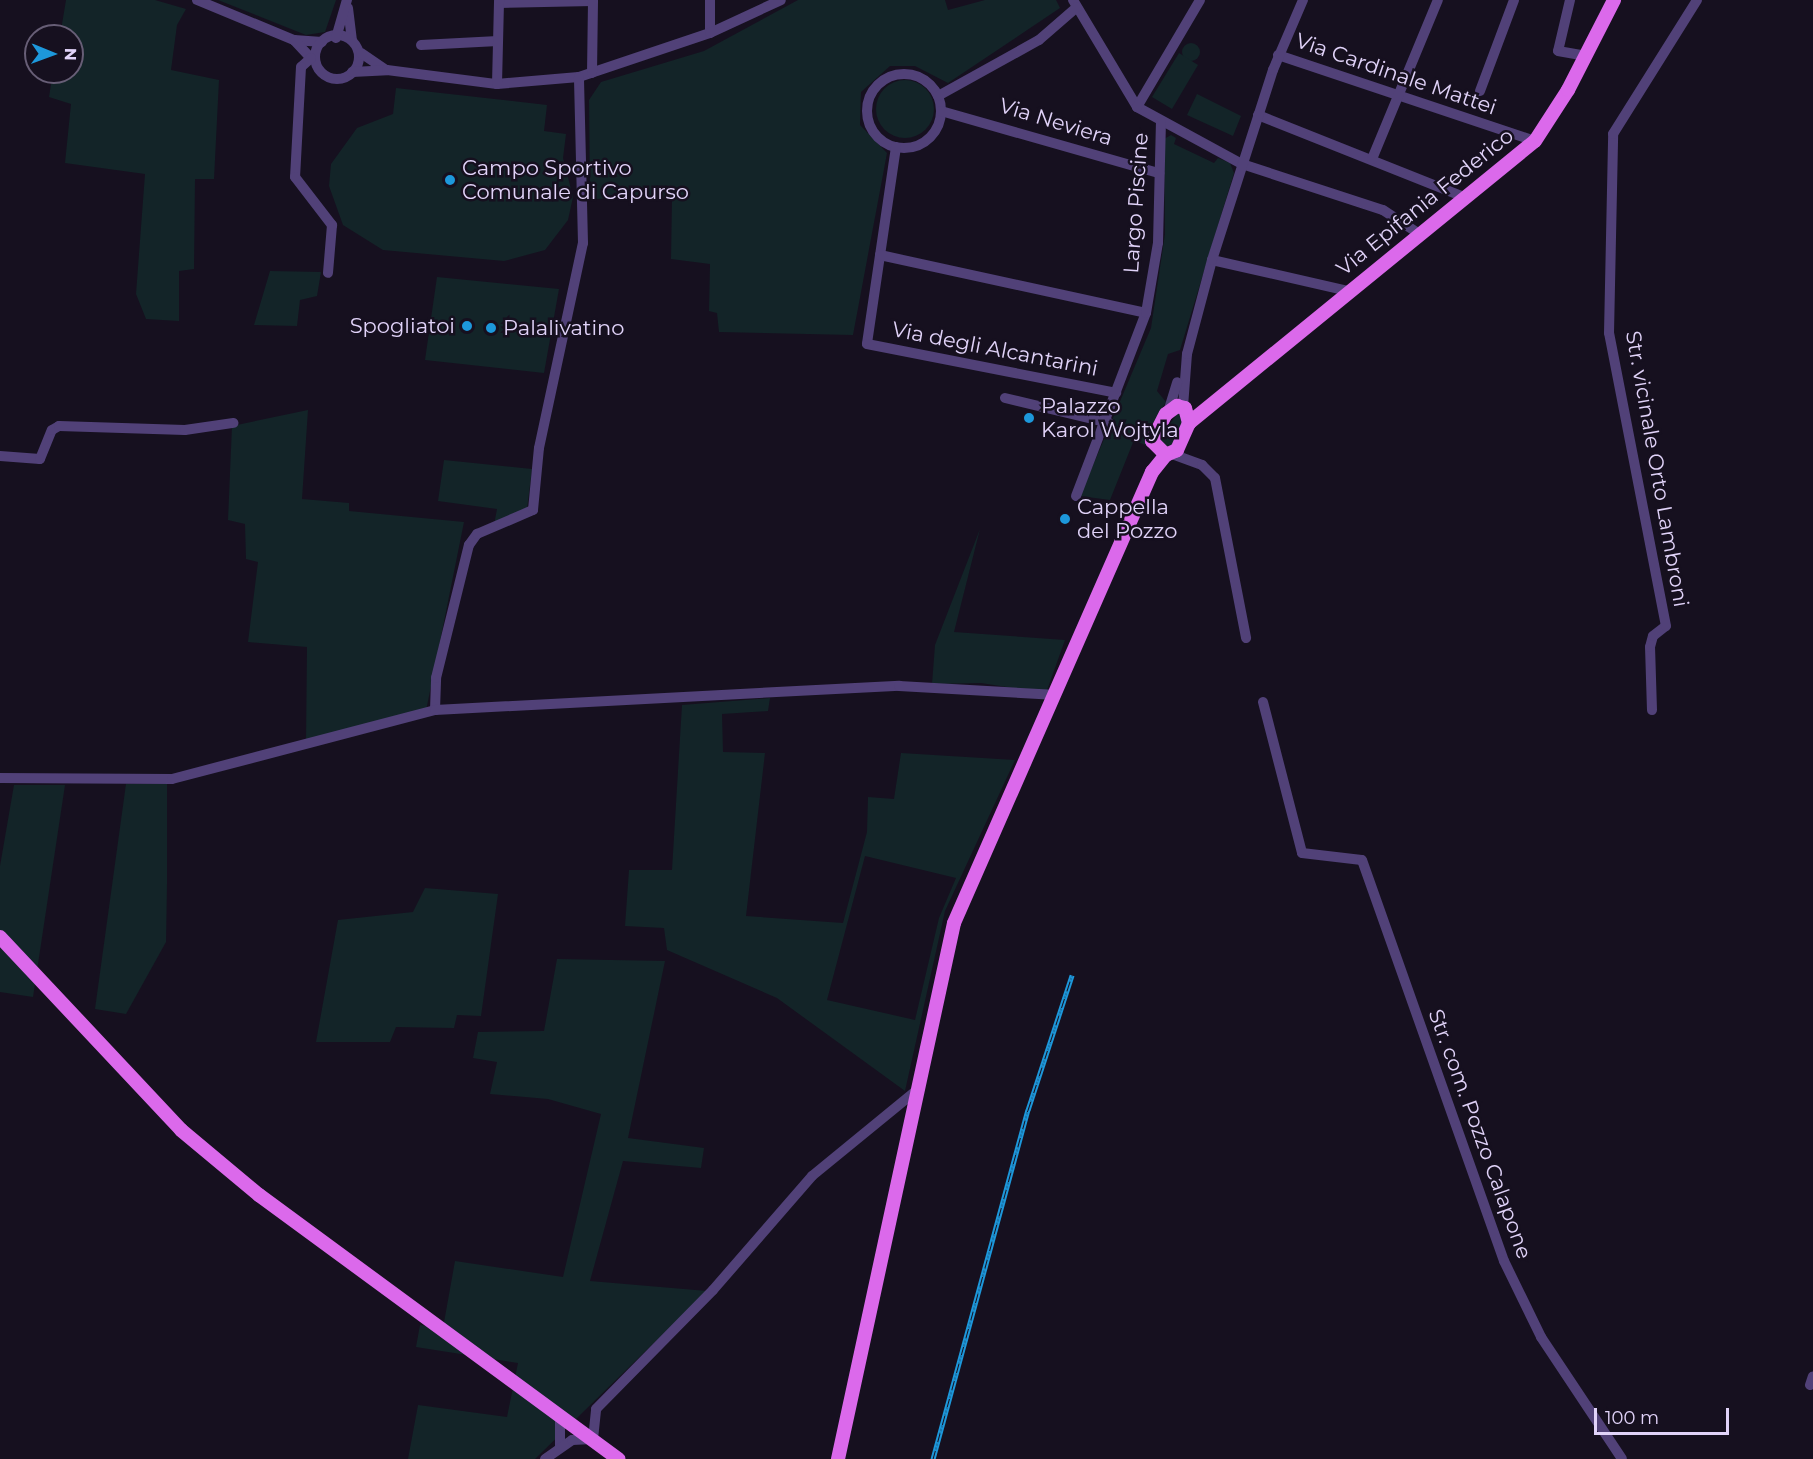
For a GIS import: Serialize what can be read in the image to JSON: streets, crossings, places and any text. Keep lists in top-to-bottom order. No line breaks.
{"streets":{"main road":["Via Epifania Federico"],"street":["Via Cardinale Mattei","Via Neviera","Largo Piscine","Via degli Alcantarini","Str. vicinale Orto Lambroni","Str. com. Pozzo Calapone"]},"crossings":[["Via Cardinale Mattei","Via Epifania Federico"],["Via Neviera","Largo Piscine"],["Largo Piscine","Via degli Alcantarini"]],"places":["Campo Sportivo Comunale di Capurso","Spogliatoi","Palalivatino","Palazzo Karol Wojtyla","Cappella del Pozzo"],"scale_bar":"100 m","north":"right"}
